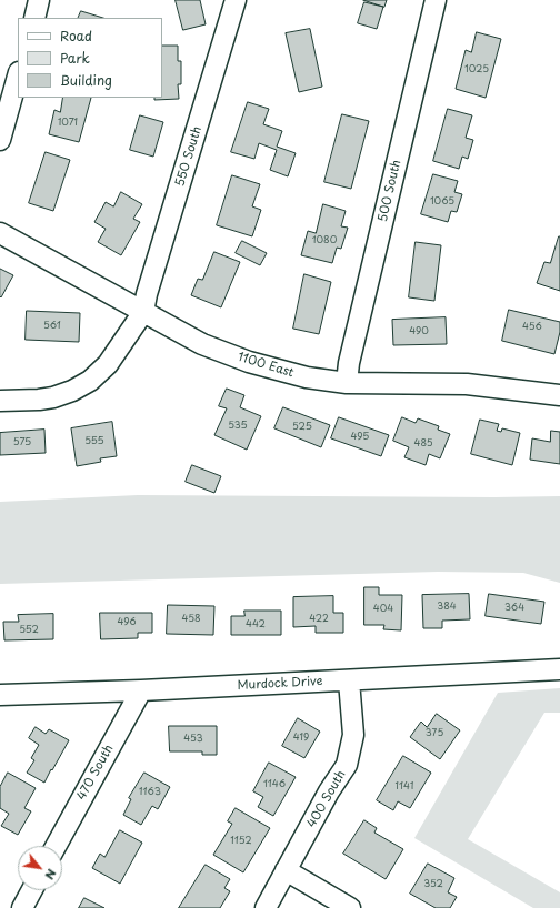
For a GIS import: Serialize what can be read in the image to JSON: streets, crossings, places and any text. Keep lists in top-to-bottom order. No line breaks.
{"streets":{"street":["550 South","500 South","1100 East","Murdock Drive","470 South","400 South"]},"crossings":[["550 South","1100 East"],["500 South","1100 East"],["Murdock Drive","470 South"],["Murdock Drive","400 South"]],"house_numbers":["1025","1071","1065","1080","561","456","490","535","525","495","555","575","485","384","364","404","458","422","496","442","552","375","419","453","1146","1141","1163","1152","352"],"legend":["Road","Park","Building"],"north":"bottom right"}
